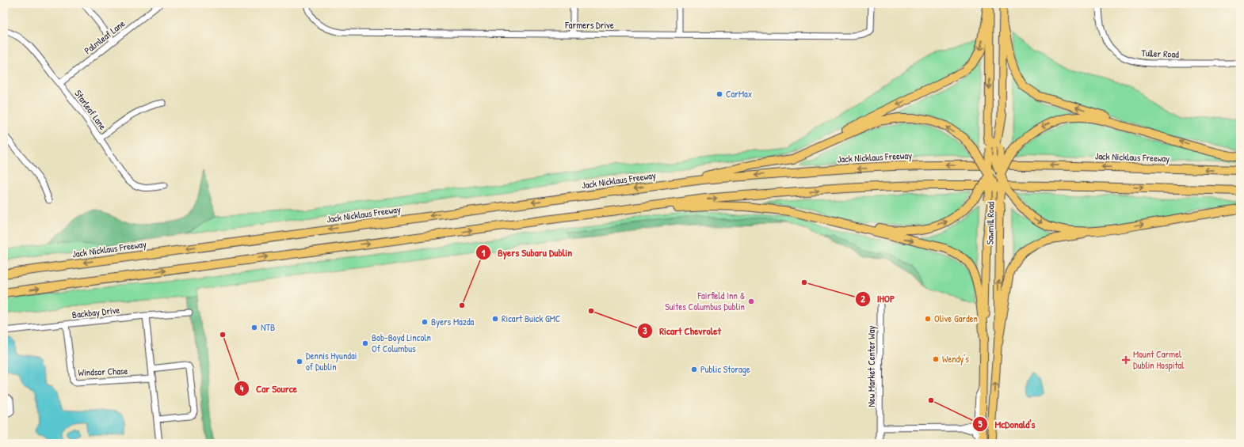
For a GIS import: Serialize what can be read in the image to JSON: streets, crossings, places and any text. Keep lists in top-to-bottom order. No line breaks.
{"streets":{"highway":["Jack Nicklaus Freeway"],"main road":["Sawmill Road"],"street":["Farmers Drive","Palmleaf Lane","Tuller Road","Starleaf Lane","Backbay Drive","New Market Center Way","Windsor Chase"]},"crossings":[["Palmleaf Lane","Starleaf Lane"],["Backbay Drive","Windsor Chase"]],"places":{"other":["CarMax","IHOP","Fairfield Inn & Suites Columbus Dublin","Byers Subaru Dublin","Ricart Chevrolet","Ricart Buick GMC","Olive Garden","Byers Mazda","NTB","Car Source","Bob-Boyd Lincoln Of Columbus","Wendy's","Dennis Hyundai of Dublin","Public Storage","McDonald's"],"health":["Mount Carmel Dublin Hospital"]}}
